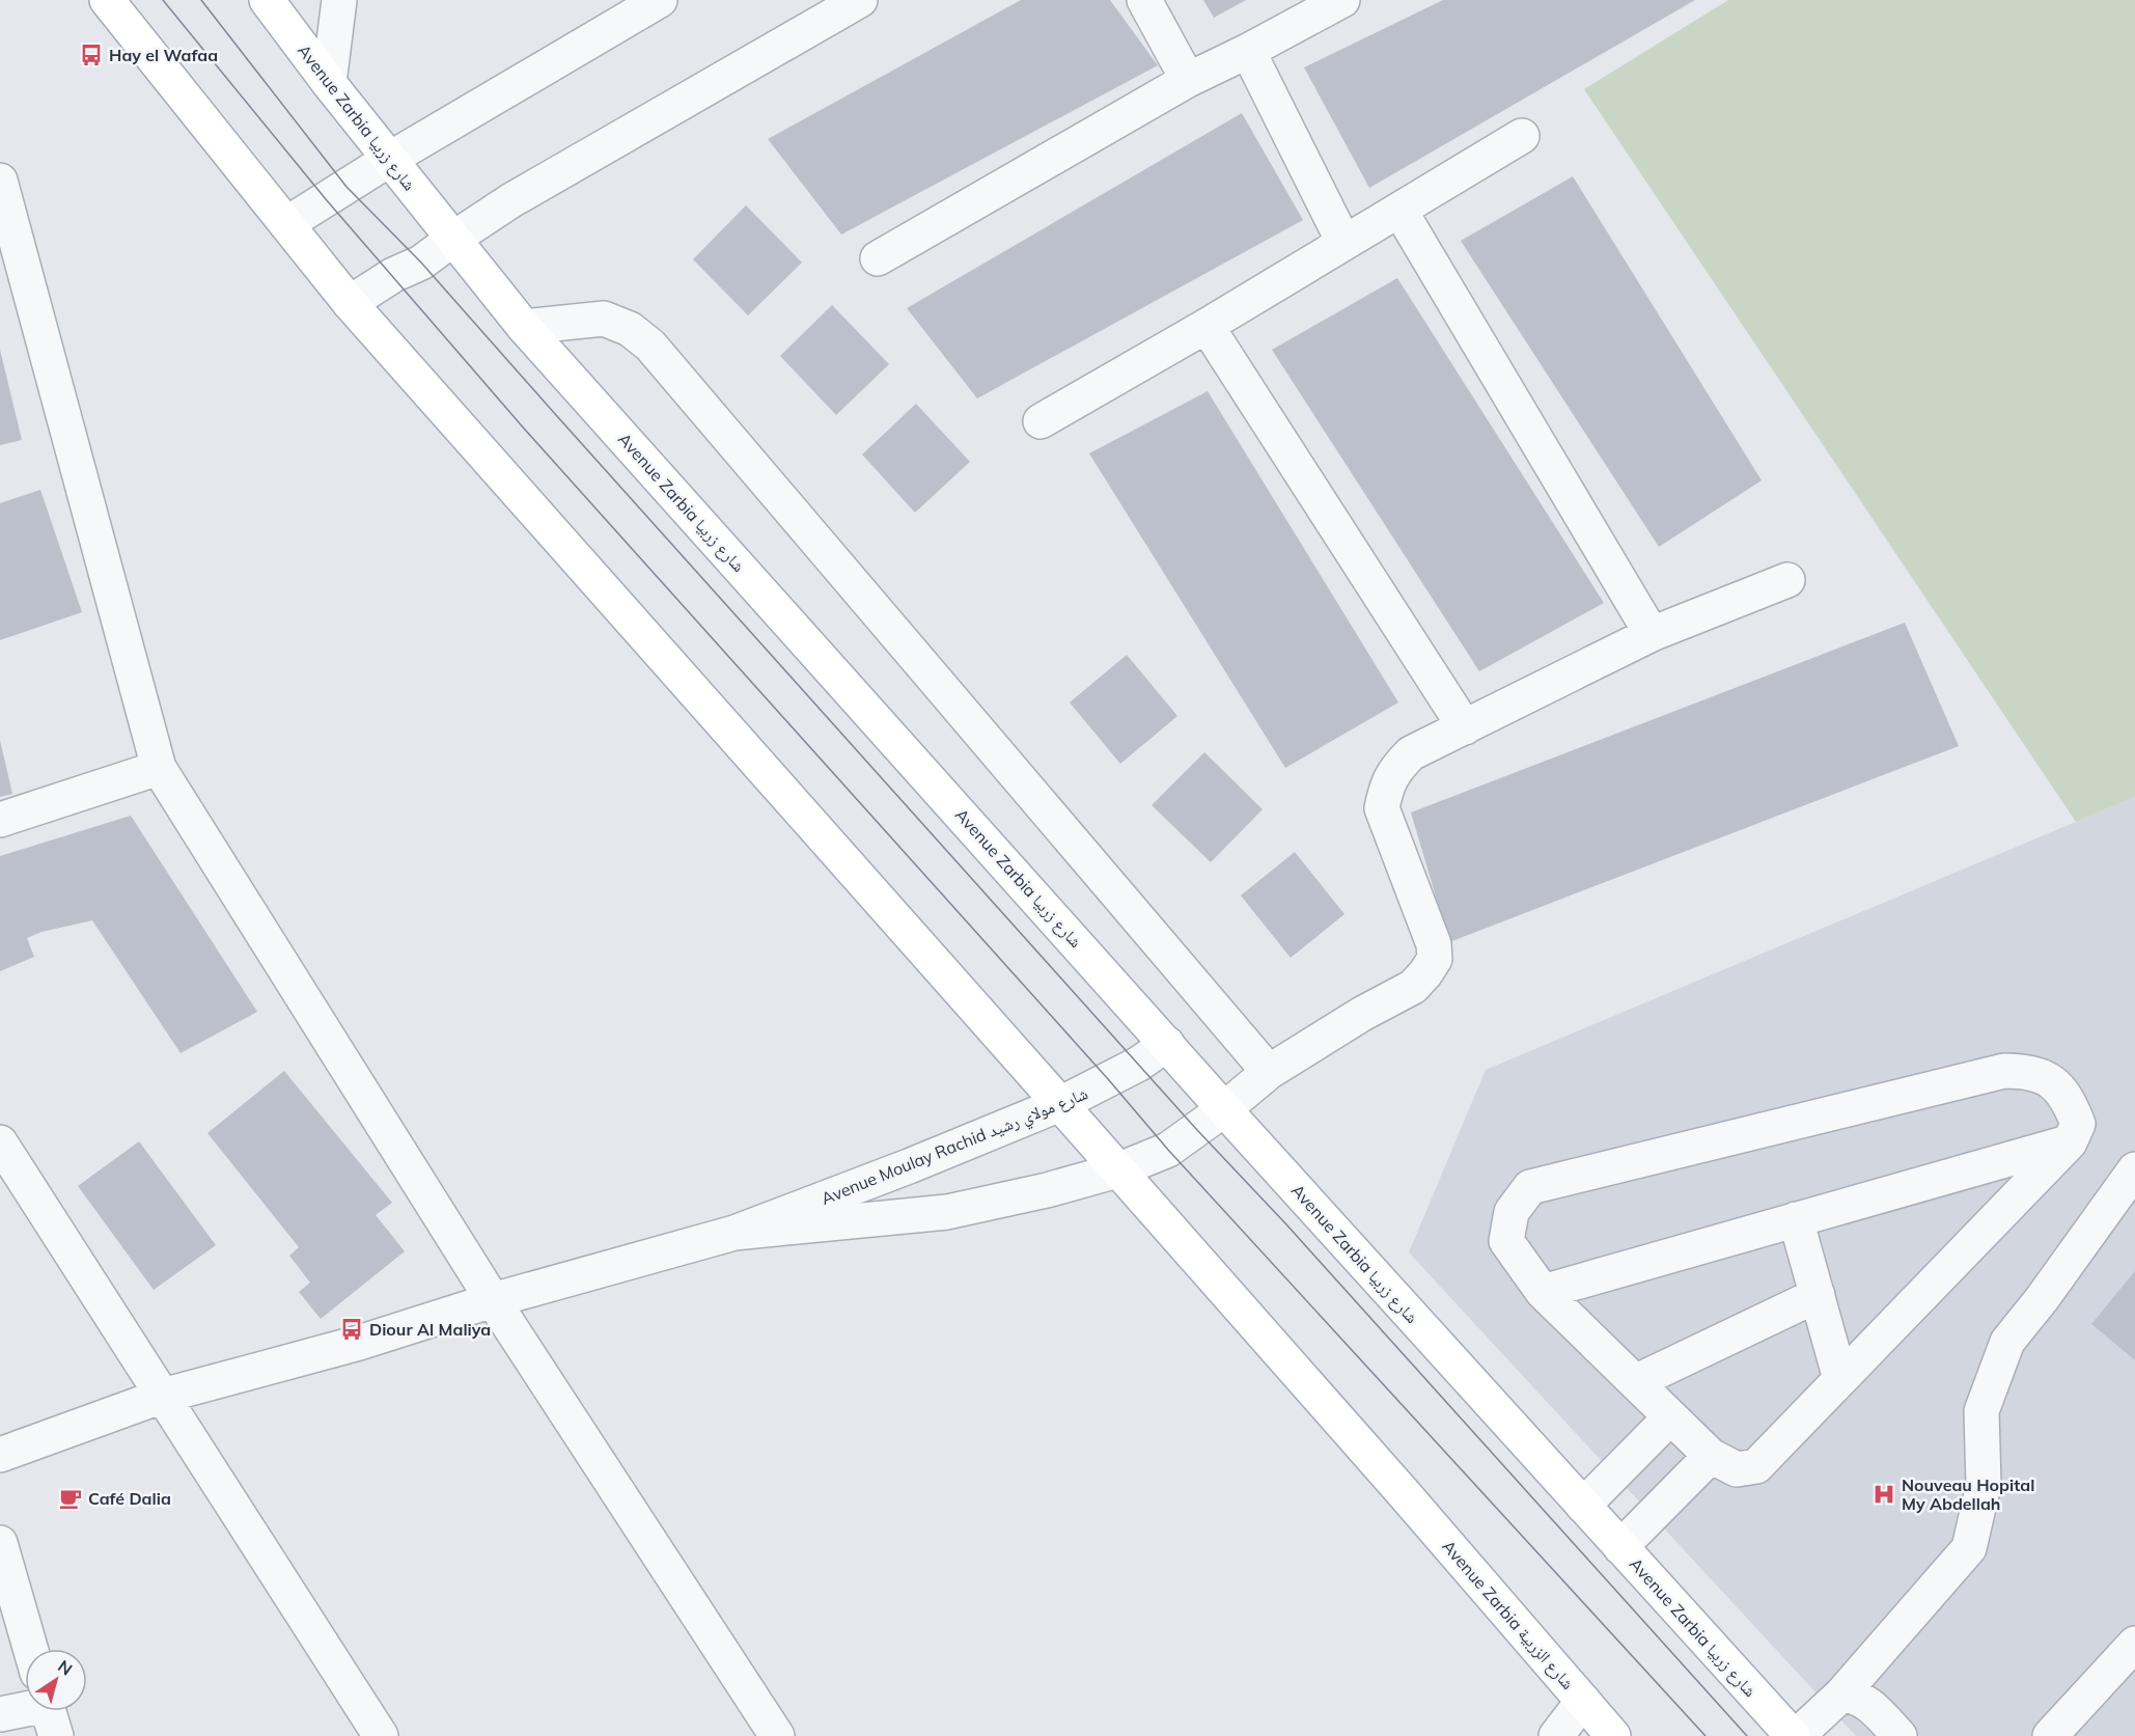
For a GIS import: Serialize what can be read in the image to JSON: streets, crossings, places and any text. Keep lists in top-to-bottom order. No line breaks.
{"streets":{"main road":["Avenue Zarbia شارع زربيا","Avenue Zarbia شارع الزربية"],"street":["Avenue Moulay Rachid شارع مولاي رشيد"]},"crossings":[["Avenue Zarbia شارع زربيا","Avenue Moulay Rachid شارع مولاي رشيد"],["Avenue Moulay Rachid شارع مولاي رشيد","Avenue Zarbia شارع الزربية"]],"places":{"bus stop":["Hay el Wafaa","Diour Al Maliya"],"hospital":["Nouveau Hopital My Abdellah"],"cafe":["Café Dalia"]},"north":"top right"}
